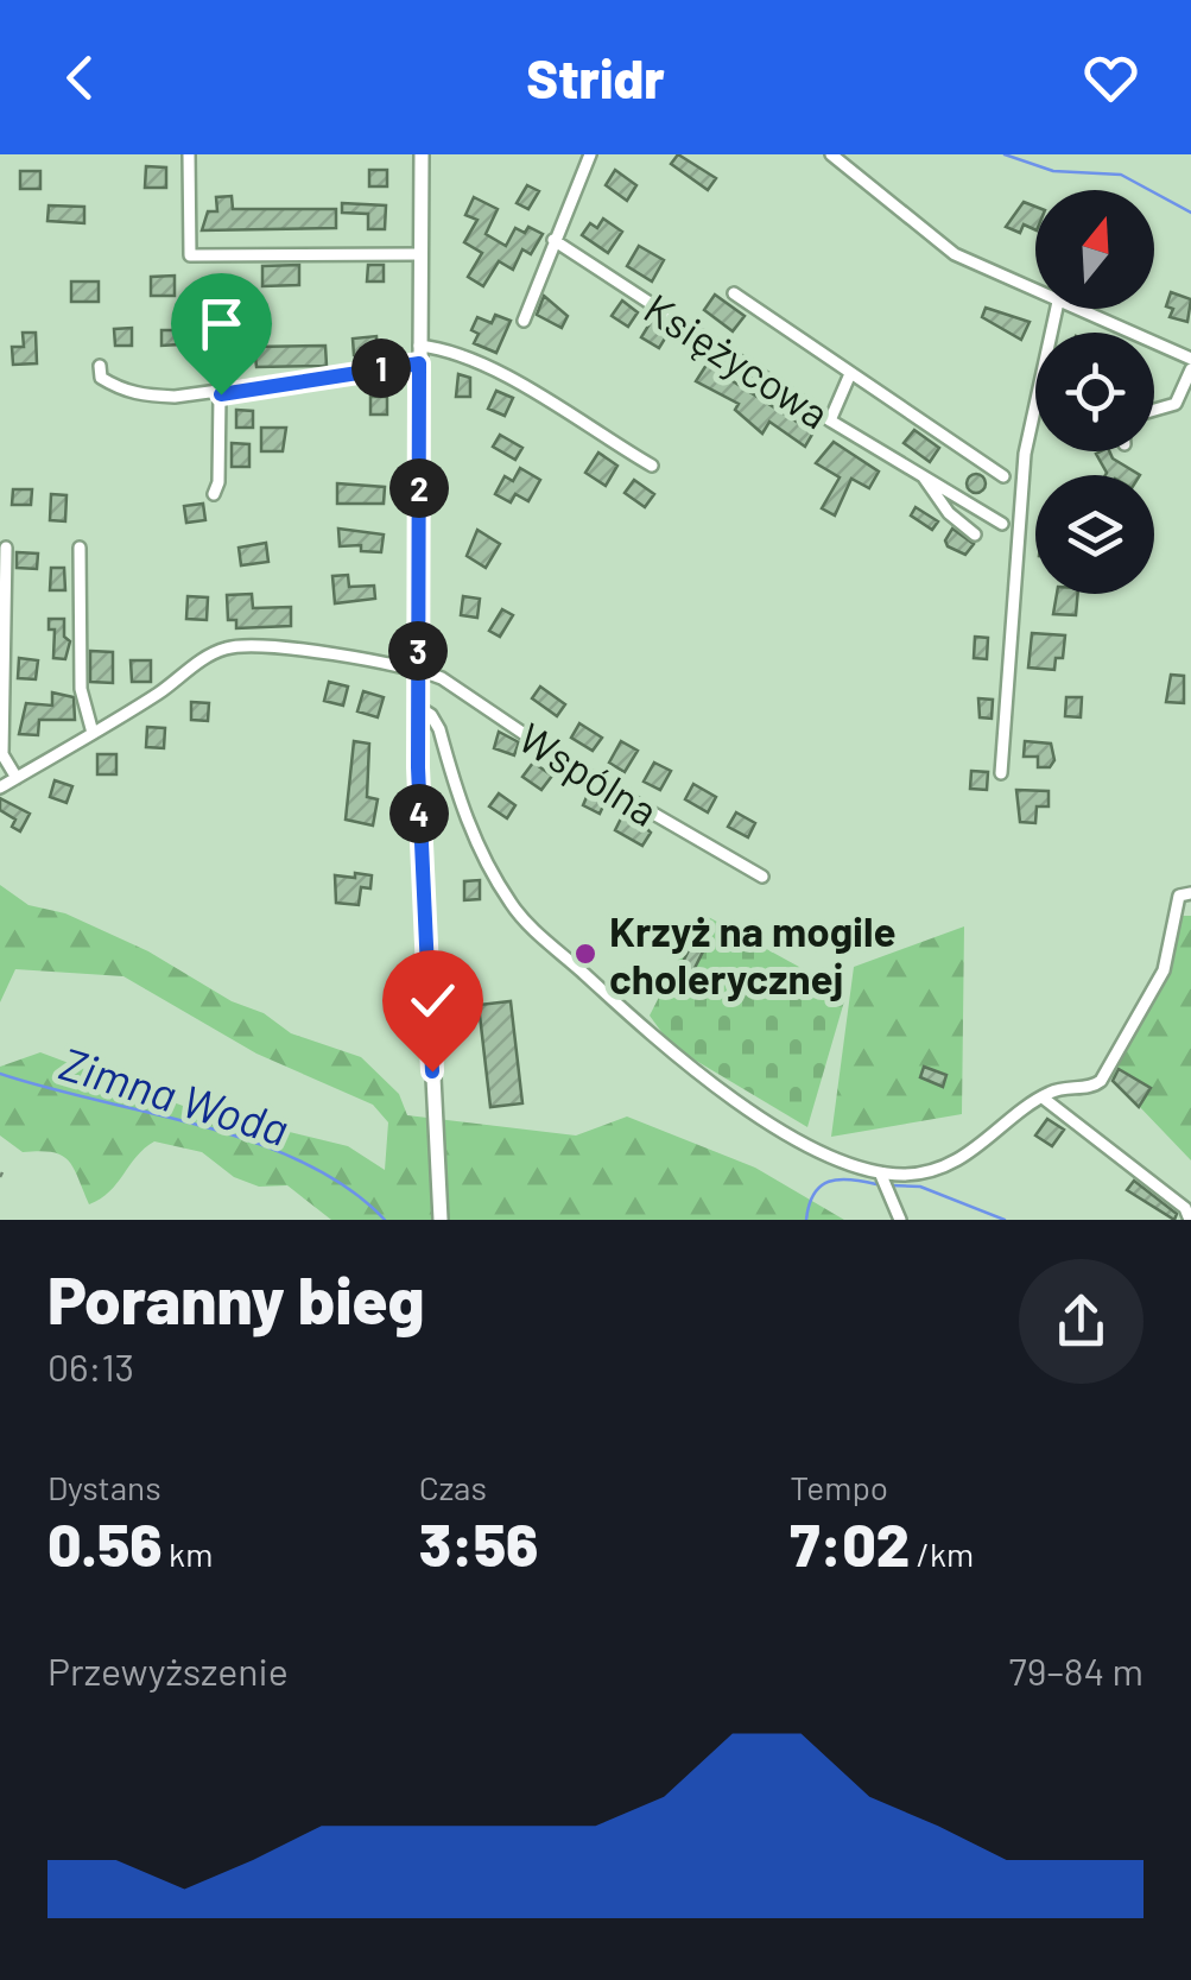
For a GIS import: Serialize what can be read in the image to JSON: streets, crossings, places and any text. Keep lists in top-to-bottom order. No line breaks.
{"streets":{"street":["Księżycowa","Wspólna"]},"water":["Zimna Woda"],"places":["Krzyż na mogile cholerycznej"],"north":"top","page":{"header":"Stridr","pins":["1","2","3","4"],"heading":["Poranny bieg","06:13"],"stats":[["Dystans","0.56 km"],["Czas","3:56"],["Tempo","7:02 /km"]],"chart":["Przewyższenie","79–84 m"]}}
